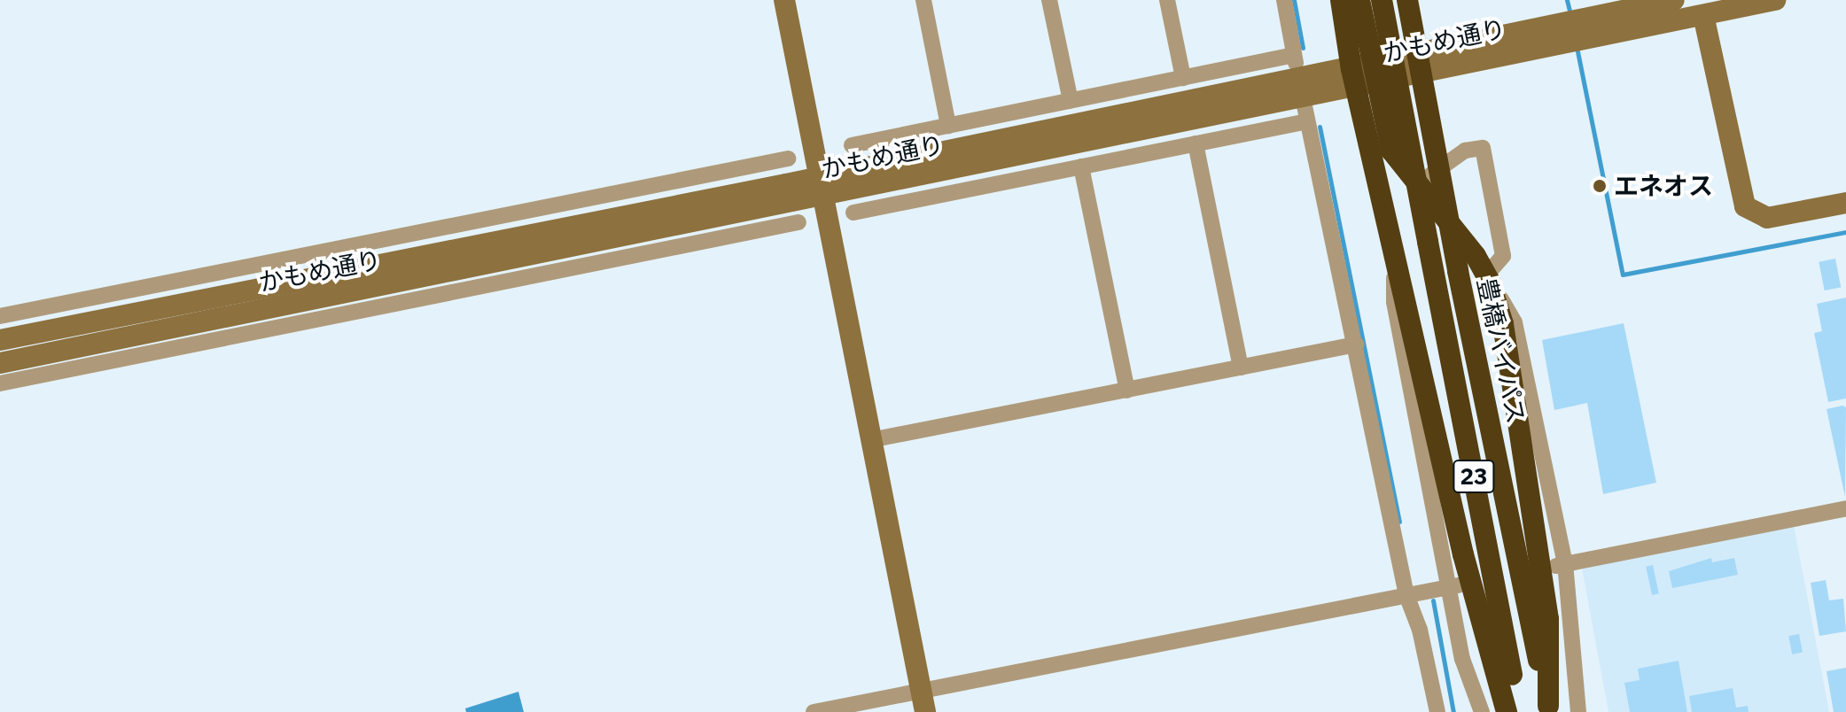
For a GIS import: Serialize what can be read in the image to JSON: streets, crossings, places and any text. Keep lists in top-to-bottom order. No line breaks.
{"streets":{"highway":["豊橋バイパス","23"],"street":["かもめ通り"]},"crossings":[["かもめ通り","23"]],"places":["エネオス"]}
